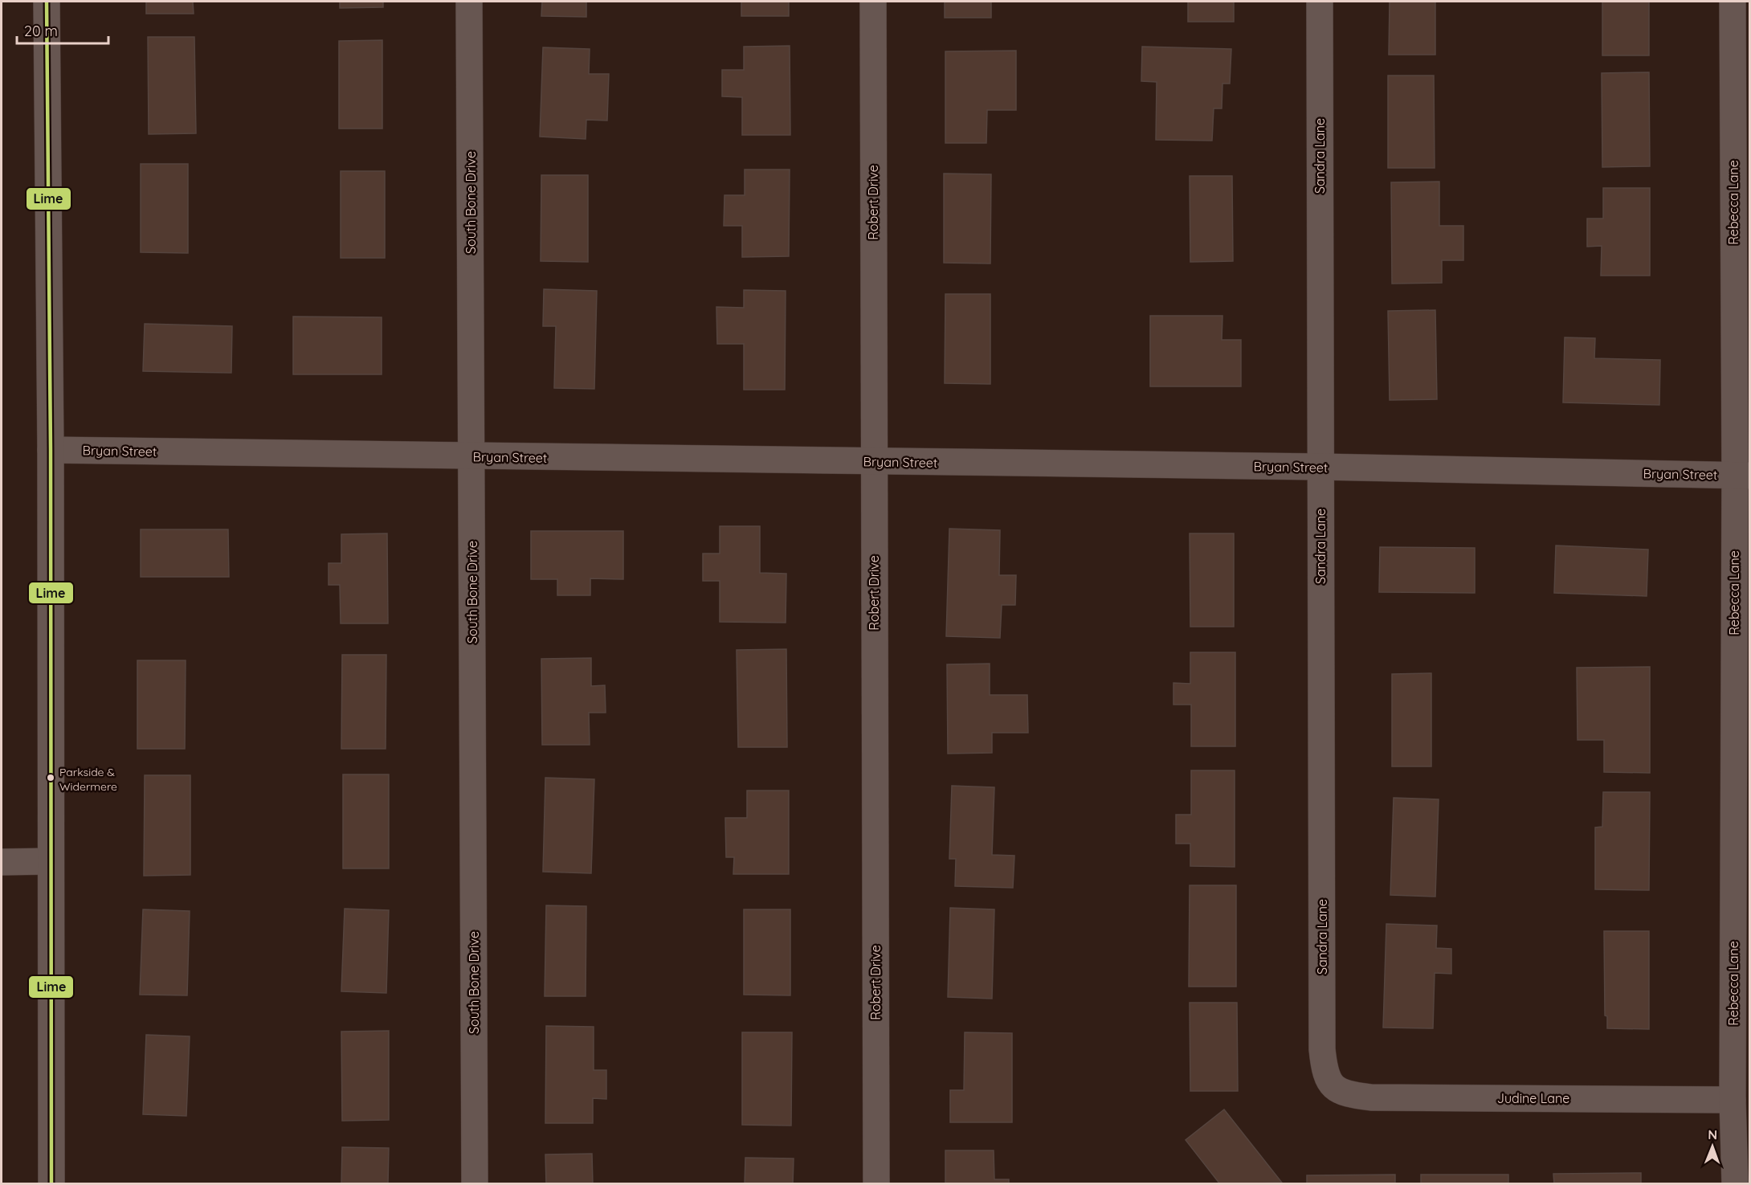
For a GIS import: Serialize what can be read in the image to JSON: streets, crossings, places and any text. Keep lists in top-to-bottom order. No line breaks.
{"streets":{"street":["Sandra Lane","South Bone Drive","Robert Drive","Rebecca Lane","Bryan Street","Judine Lane"]},"crossings":[["Sandra Lane","Bryan Street"],["Sandra Lane","Judine Lane"],["South Bone Drive","Bryan Street"],["Robert Drive","Bryan Street"],["Rebecca Lane","Bryan Street"],["Rebecca Lane","Judine Lane"]],"places":["Parkside & Widermere"],"lines":["transit line Lime"],"scale_bar":"20 m","north":"top"}
